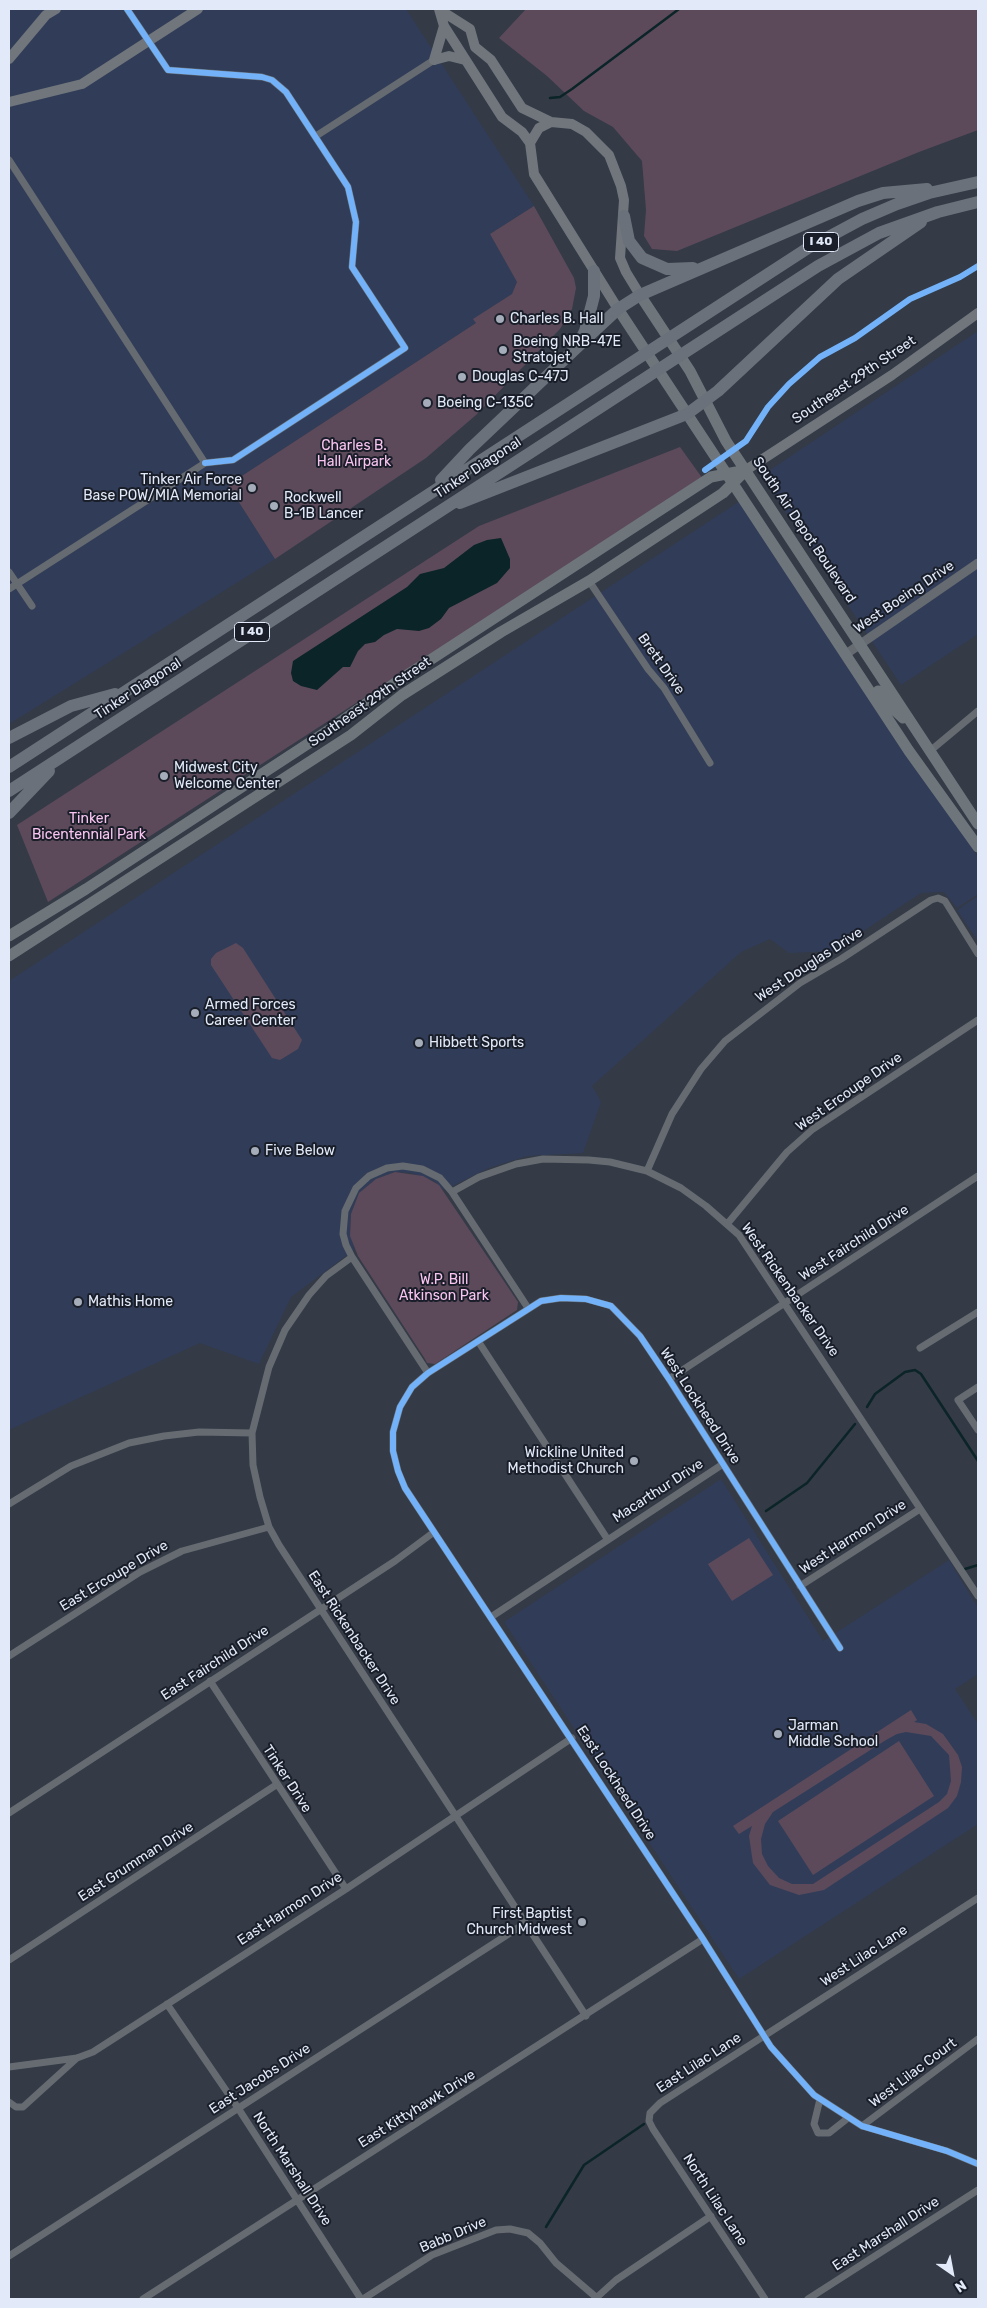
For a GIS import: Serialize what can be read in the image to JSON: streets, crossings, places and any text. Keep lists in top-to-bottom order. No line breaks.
{"streets":{"highway":["I 40","Tinker Diagonal"],"main road":["Southeast 29th Street","South Air Depot Boulevard"],"street":["West Boeing Drive","Brett Drive","West Douglas Drive","West Ercoupe Drive","West Fairchild Drive","West Rickenbacker Drive","West Lockheed Drive","Macarthur Drive","West Harmon Drive","East Ercoupe Drive","East Rickenbacker Drive","East Fairchild Drive","Tinker Drive","East Lockheed Drive","East Grumman Drive","East Harmon Drive","West Lilac Lane","East Lilac Lane","West Lilac Court","East Jacobs Drive","East Kittyhawk Drive","North Marshall Drive","North Lilac Lane","East Marshall Drive","Babb Drive"]},"crossings":[["Southeast 29th Street","South Air Depot Boulevard"],["Southeast 29th Street","Brett Drive"],["South Air Depot Boulevard","West Boeing Drive"],["West Douglas Drive","West Rickenbacker Drive"],["West Ercoupe Drive","West Rickenbacker Drive"],["West Fairchild Drive","West Rickenbacker Drive"],["West Fairchild Drive","West Lockheed Drive"],["West Rickenbacker Drive","West Harmon Drive"],["West Lockheed Drive","Macarthur Drive"],["West Lockheed Drive","West Harmon Drive"],["West Lockheed Drive","East Lockheed Drive"],["Macarthur Drive","East Lockheed Drive"],["East Ercoupe Drive","East Rickenbacker Drive"],["East Rickenbacker Drive","East Fairchild Drive"],["East Rickenbacker Drive","East Harmon Drive"],["East Rickenbacker Drive","East Jacobs Drive"],["East Rickenbacker Drive","East Kittyhawk Drive"],["East Fairchild Drive","Tinker Drive"],["East Fairchild Drive","East Lockheed Drive"],["Tinker Drive","East Grumman Drive"],["Tinker Drive","East Harmon Drive"],["East Lockheed Drive","East Harmon Drive"],["East Lockheed Drive","West Lilac Lane"],["East Lockheed Drive","East Lilac Lane"],["East Lockheed Drive","West Lilac Court"],["East Lockheed Drive","East Kittyhawk Drive"],["East Harmon Drive","North Marshall Drive"],["West Lilac Lane","East Lilac Lane"],["East Lilac Lane","North Lilac Lane"],["East Jacobs Drive","North Marshall Drive"],["East Kittyhawk Drive","North Marshall Drive"],["North Marshall Drive","Babb Drive"]],"parks":["Charles B. Hall Airpark","Tinker Bicentennial Park","W.P. Bill Atkinson Park"],"places":["Charles B. Hall","Boeing NRB-47E Stratojet","Douglas C-47J","Boeing C-135C","Tinker Air Force Base POW/MIA Memorial","Rockwell B-1B Lancer","Midwest City Welcome Center","Armed Forces Career Center","Hibbett Sports","Five Below","Mathis Home","Wickline United Methodist Church","Jarman Middle School","First Baptist Church Midwest"],"north":"bottom right"}
